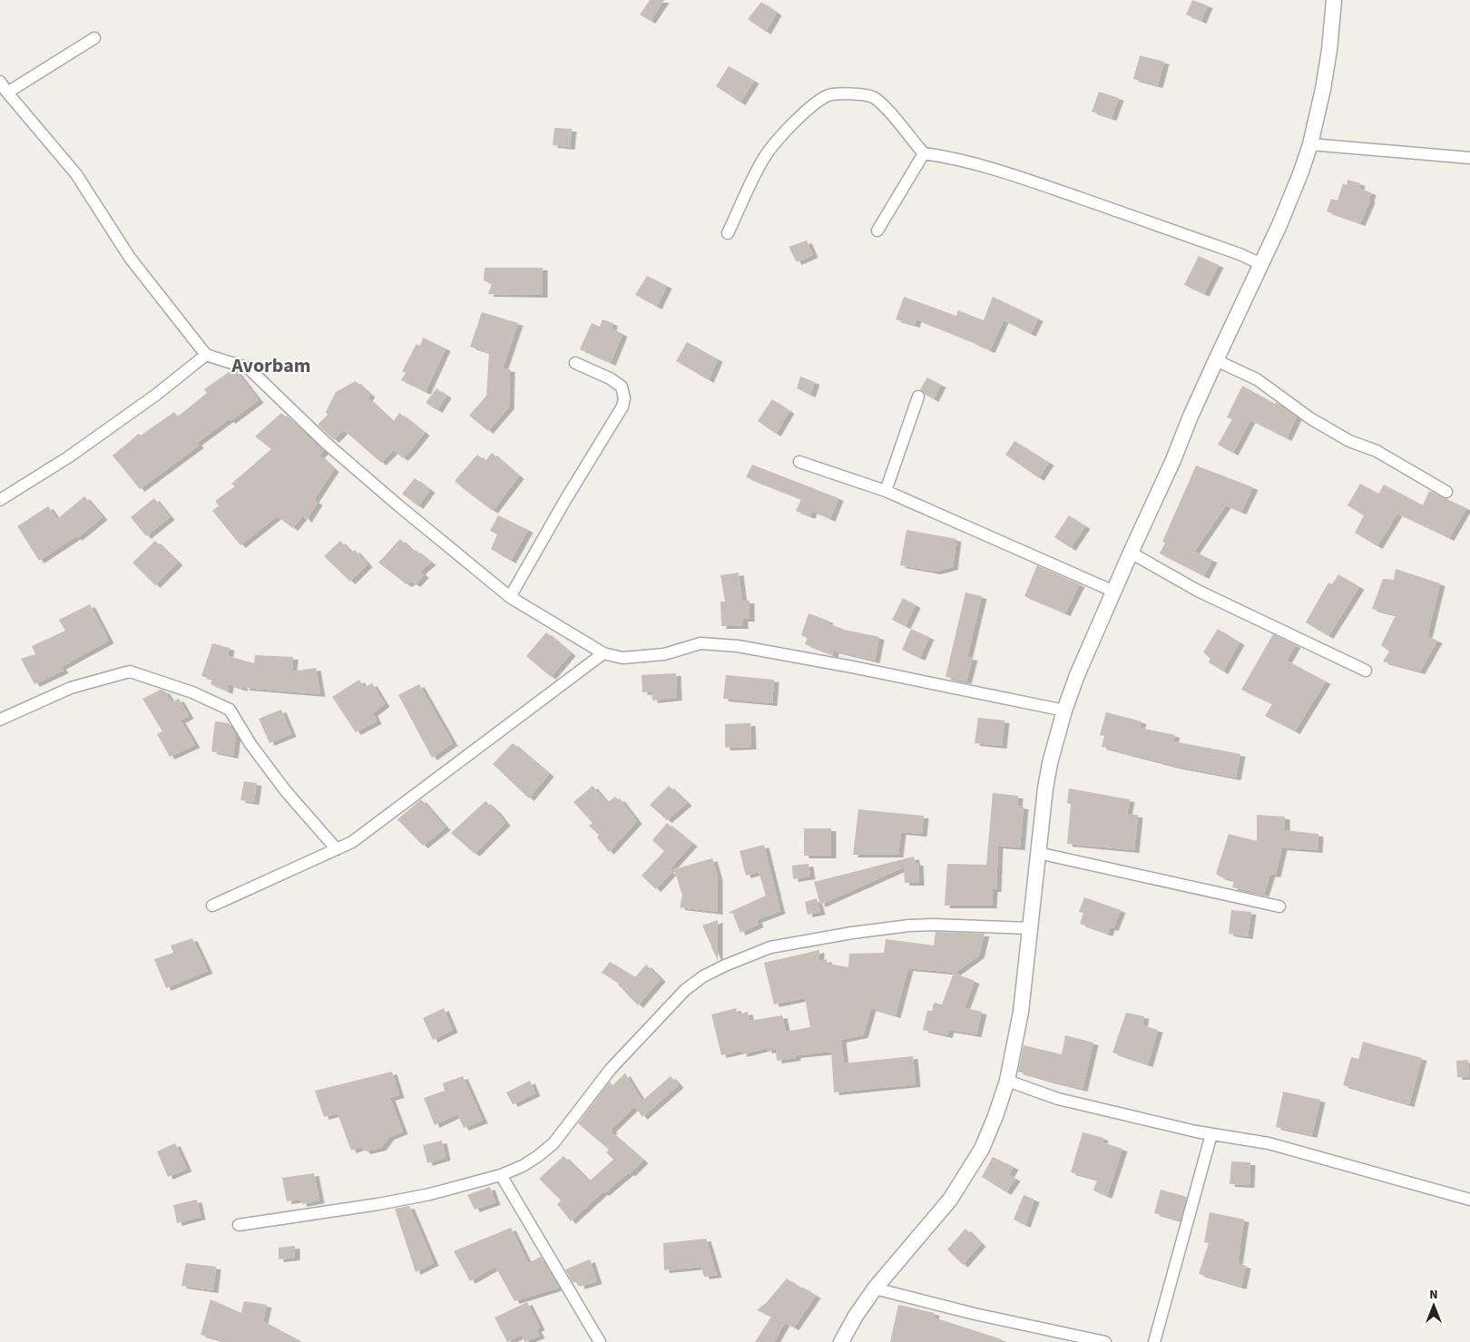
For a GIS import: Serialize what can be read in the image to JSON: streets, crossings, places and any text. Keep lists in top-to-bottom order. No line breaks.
{"districts":["Avorbam"],"north":"top"}
